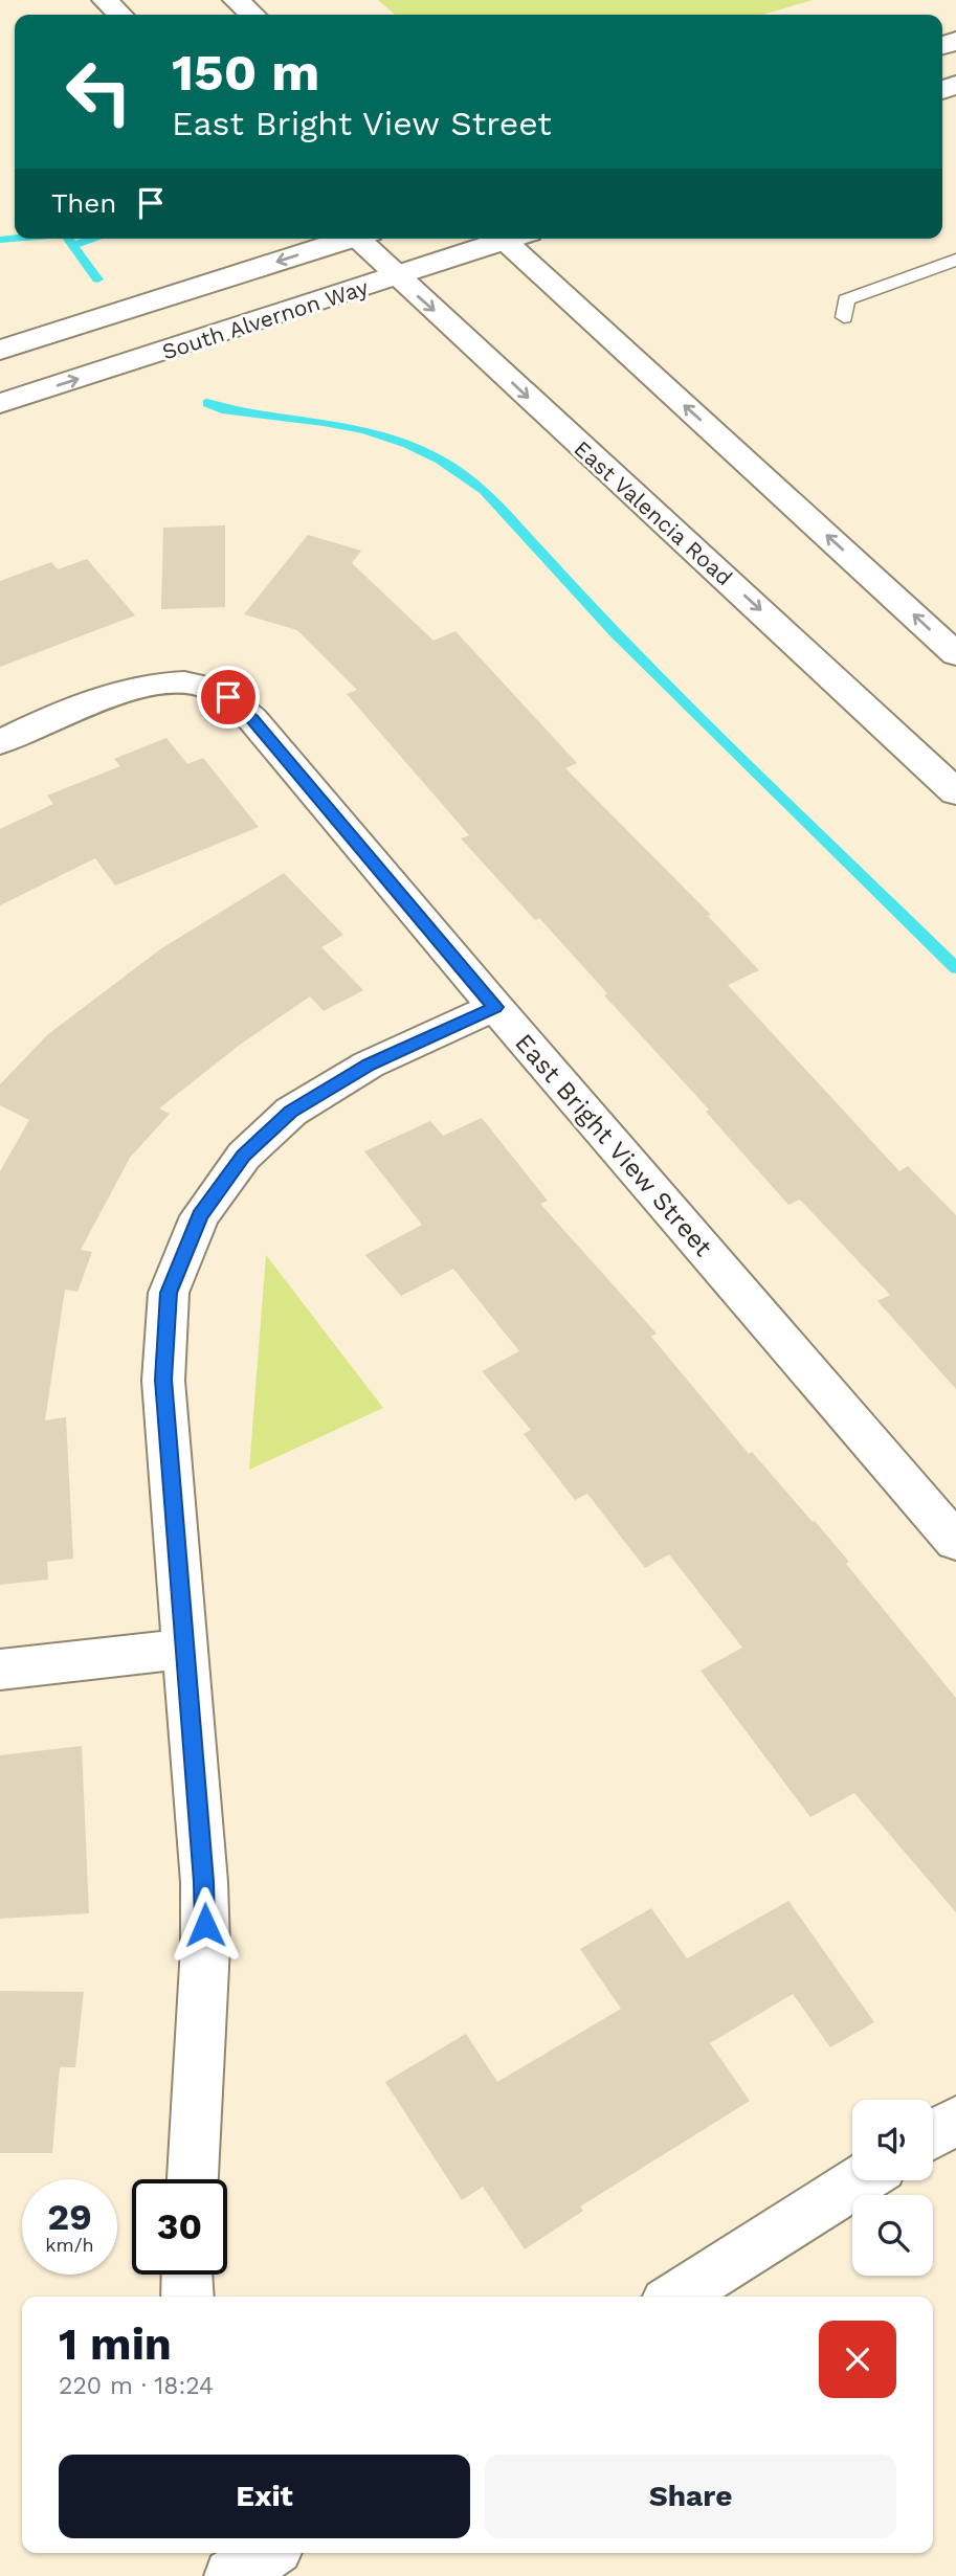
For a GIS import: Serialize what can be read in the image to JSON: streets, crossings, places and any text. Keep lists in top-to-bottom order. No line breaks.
{"streets":{"main road":["South Alvernon Way","East Valencia Road","East Bright View Street"]},"crossings":[["South Alvernon Way","East Valencia Road"]],"page":{"turn":["150 m","East Bright View Street"],"then":"Then","speed":"29 km/h","limit":"30","heading":["1 min","220 m · 18:24"],"buttons":["Exit","Share"]}}
